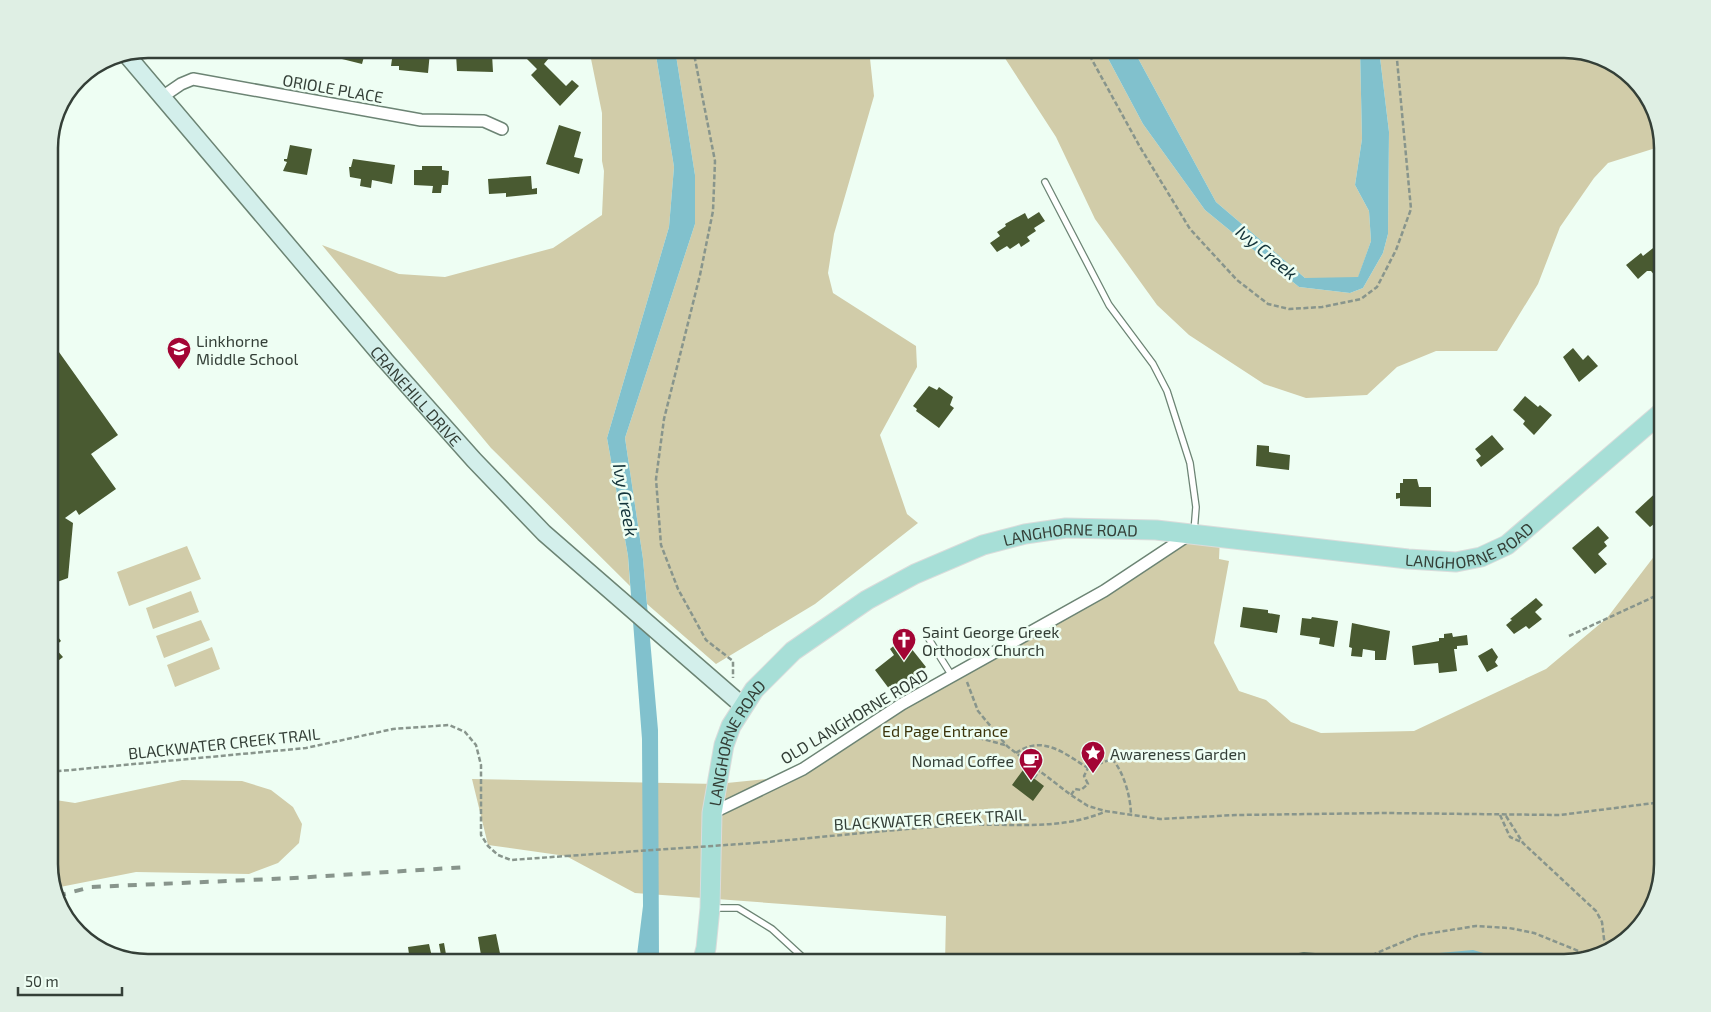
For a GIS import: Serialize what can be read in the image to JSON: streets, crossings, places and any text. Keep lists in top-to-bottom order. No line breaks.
{"streets":{"main road":["CRANEHILL DRIVE","LANGHORNE ROAD"],"street":["ORIOLE PLACE","OLD LANGHORNE ROAD"],"path":["BLACKWATER CREEK TRAIL"]},"crossings":[["ORIOLE PLACE","CRANEHILL DRIVE"],["CRANEHILL DRIVE","LANGHORNE ROAD"],["LANGHORNE ROAD","OLD LANGHORNE ROAD"]],"water":["Ivy Creek"],"parks":["Ed Page Entrance"],"places":{"school or university":["Linkhorne Middle School"],"church":["Saint George Greek Orthodox Church"],"place":["Awareness Garden"],"cafe":["Nomad Coffee"]},"scale_bar":"50 m"}
